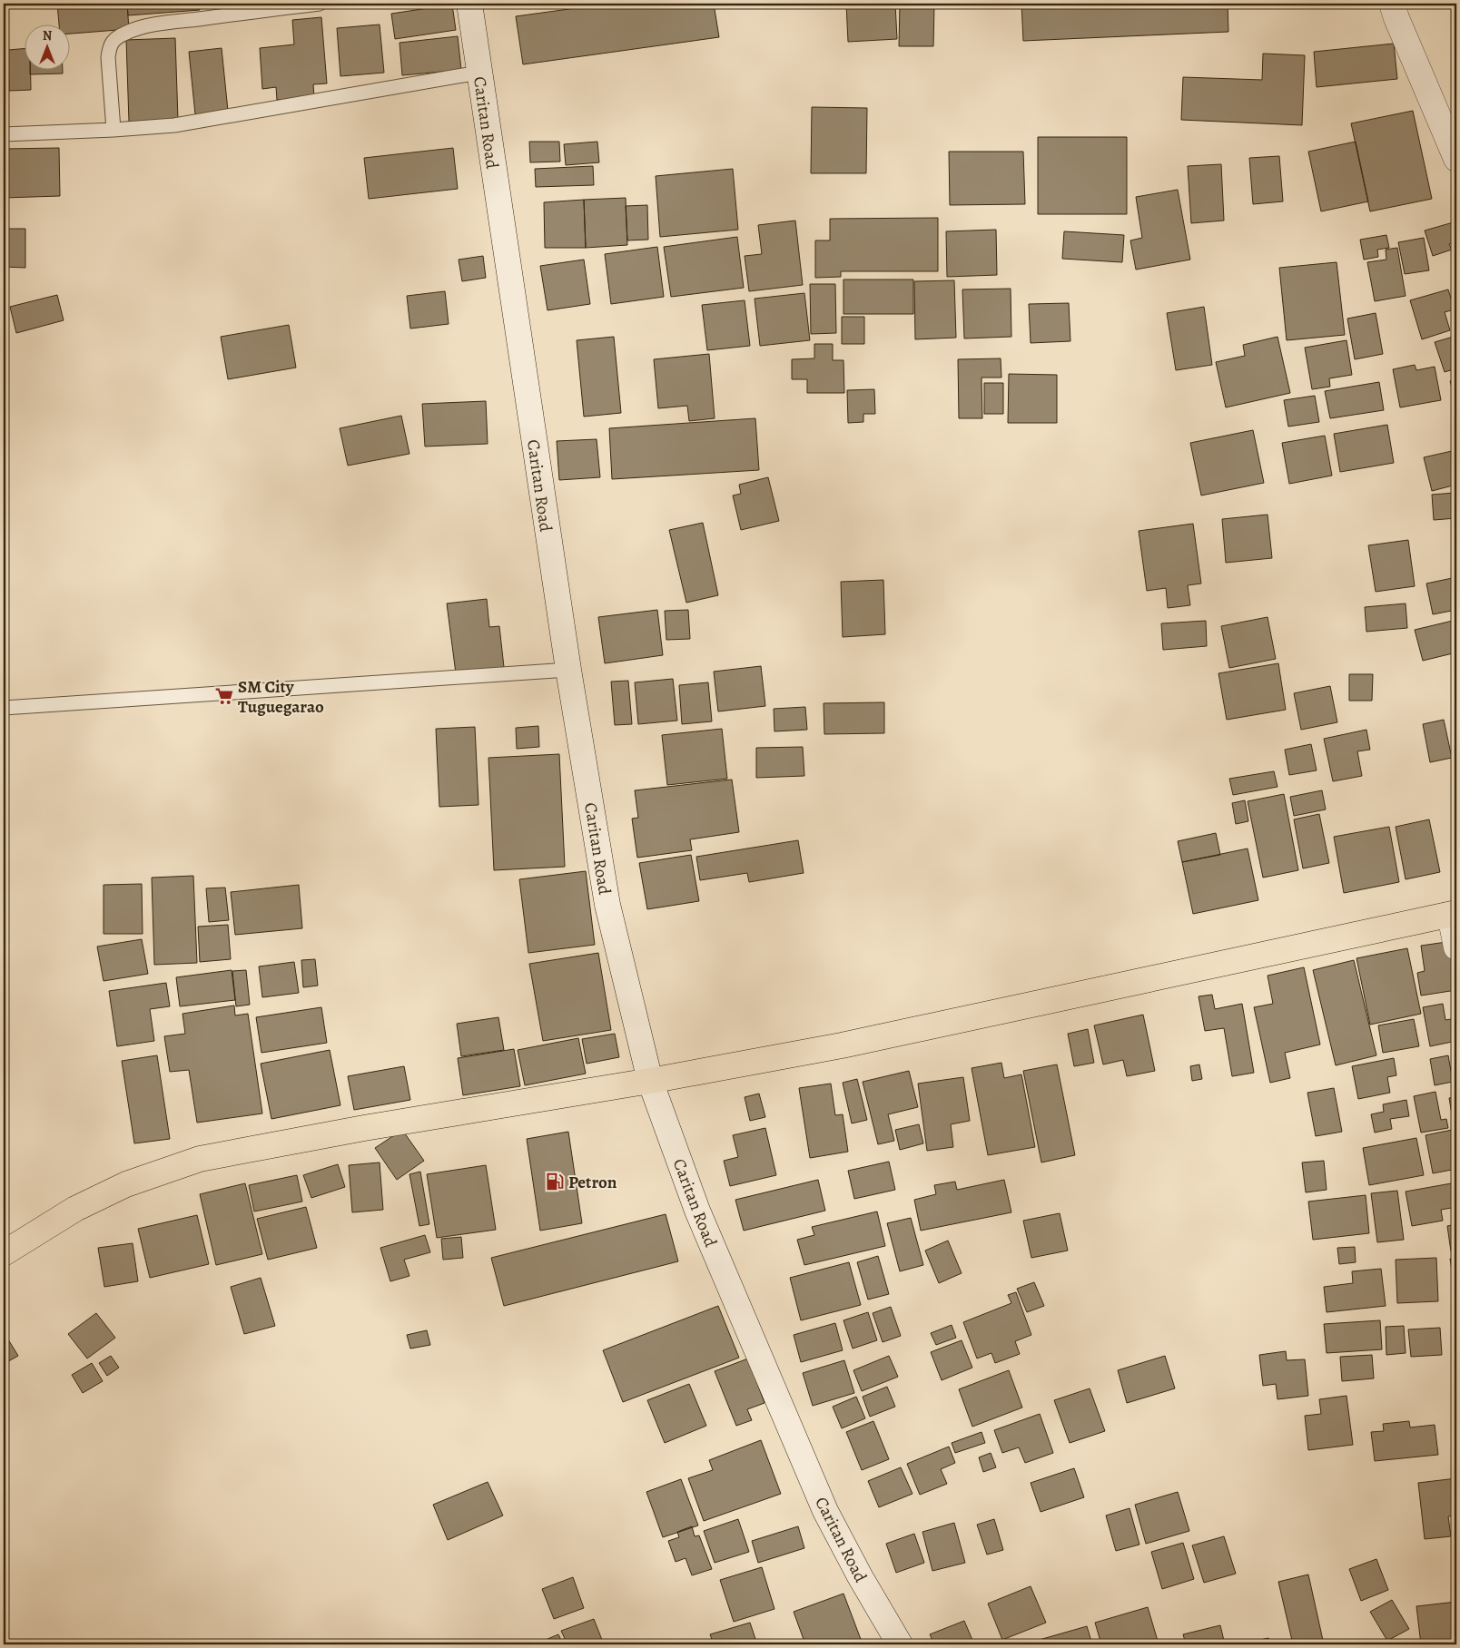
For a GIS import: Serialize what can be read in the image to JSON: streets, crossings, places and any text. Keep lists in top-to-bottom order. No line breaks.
{"streets":{"main road":["Caritan Road"]},"places":{"supermarket":["SM City Tuguegarao"],"fuel station":["Petron"]},"north":"top"}
